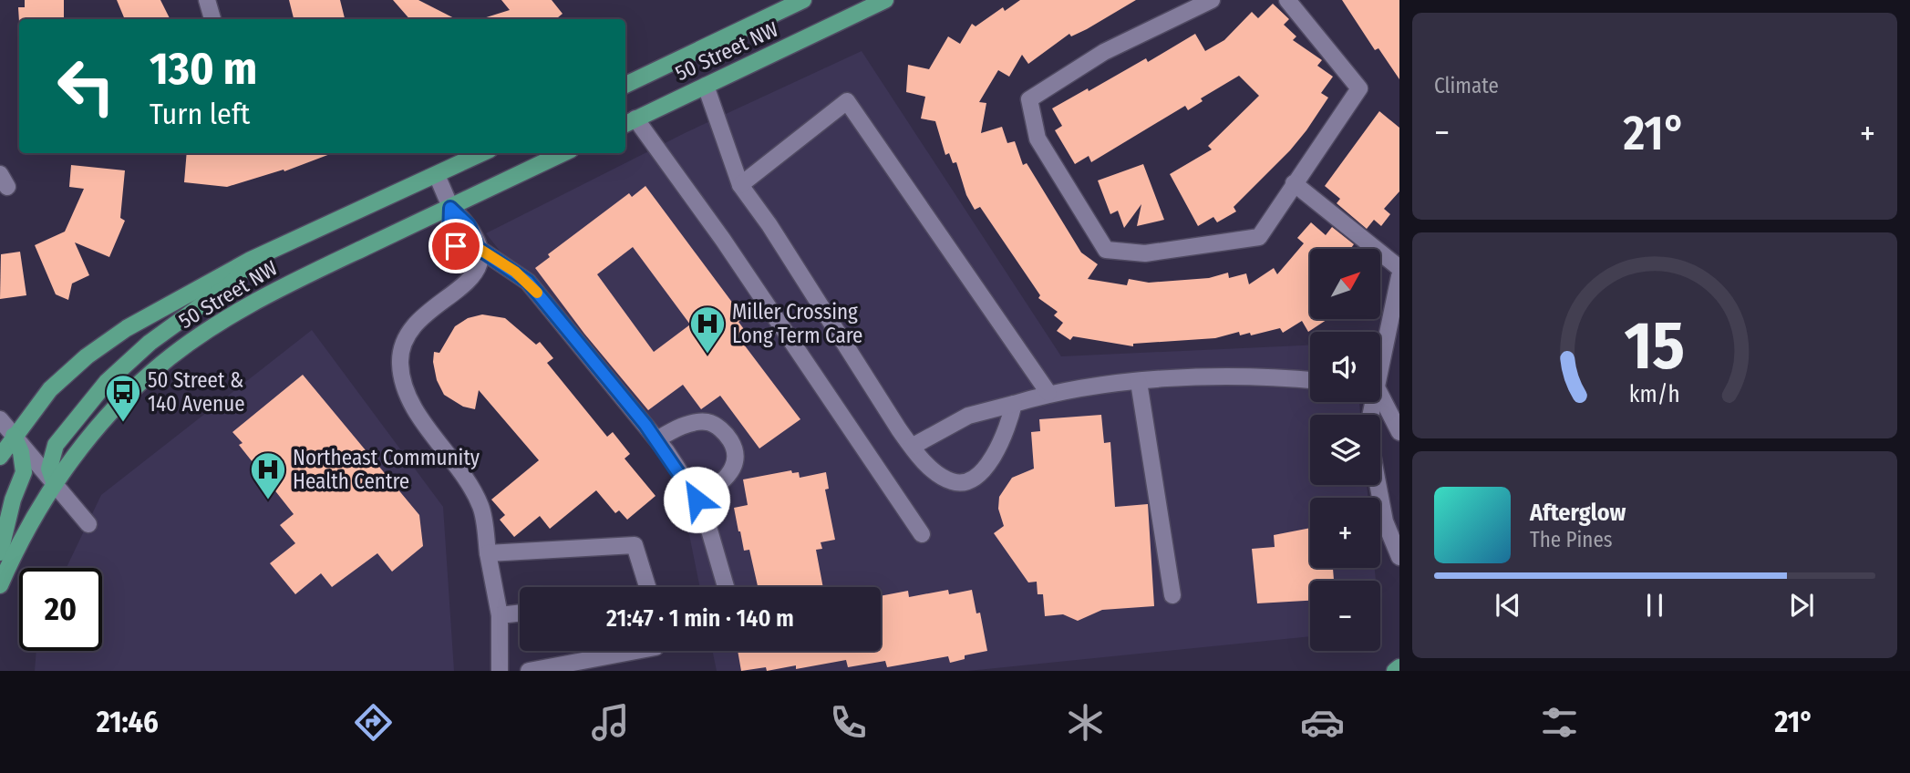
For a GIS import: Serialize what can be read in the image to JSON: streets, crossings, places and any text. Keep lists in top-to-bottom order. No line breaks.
{"streets":{"main road":["50 Street NW"]},"places":{"hospital":["Miller Crossing Long Term Care","Northeast Community Health Centre"],"bus stop":["50 Street & 140 Avenue"]},"north":"top right","page":{"tile":"Climate","turn":["130 m","Turn left"],"heat":["−","21°","+"],"map_buttons":["+","−"],"song":["Afterglow","The Pines"],"limit":"20","trip":"21:47 · 1 min · 140 m","tabs":["21:46","21°"],"gauge":["15","km/h"]}}
